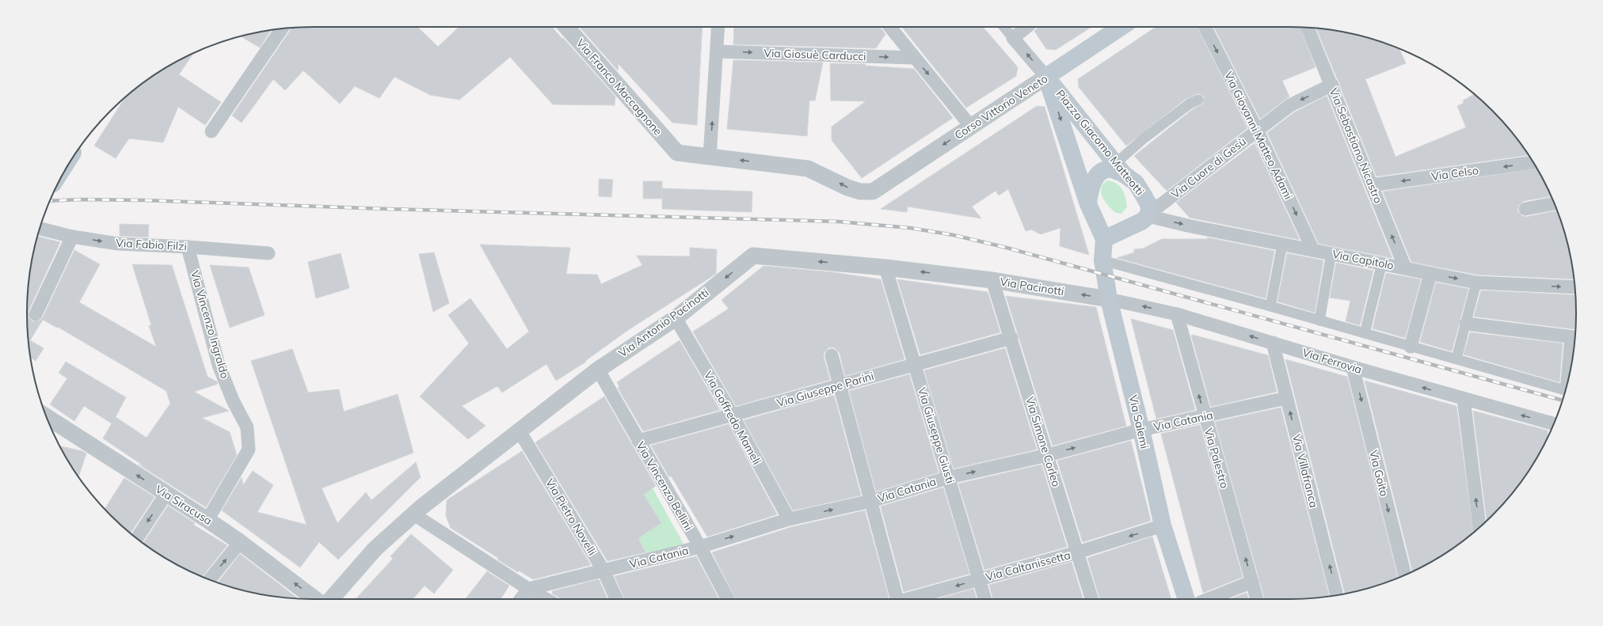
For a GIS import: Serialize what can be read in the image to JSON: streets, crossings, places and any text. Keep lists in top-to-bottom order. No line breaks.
{"streets":{"main road":["Corso Vittorio Veneto","Piazza Giacomo Matteotti","Via Salemi"],"street":["Via Giosuè Carducci","Via Franco Maccagnone","Via Giovanni Matteo Adami","Via Sebastiano Nicastro","Via Cuore di Gesù","Via Celso","Via Fabio Filzi","Via Capitolo","Via Pacinotti","Via Antonio Pacinotti","Via Vincenzo Ingraldo","Via Ferrovia","Via Giuseppe Parini","Via Goffredo Mameli","Via Catania","Via Giuseppe Giusti","Via Simone Corleo","Via Palestro","Via Villafranca","Via Goito","Via Vincenzo Bellini","Via Siracusa","Via Pietro Novelli","Via Caltanissetta"]},"crossings":[["Via Franco Maccagnone","Corso Vittorio Veneto"],["Corso Vittorio Veneto","Piazza Giacomo Matteotti"],["Via Giovanni Matteo Adami","Via Cuore di Gesù"],["Via Giovanni Matteo Adami","Via Capitolo"],["Piazza Giacomo Matteotti","Via Cuore di Gesù"],["Piazza Giacomo Matteotti","Via Capitolo"],["Piazza Giacomo Matteotti","Via Salemi"],["Via Sebastiano Nicastro","Via Cuore di Gesù"],["Via Sebastiano Nicastro","Via Celso"],["Via Sebastiano Nicastro","Via Capitolo"],["Via Cuore di Gesù","Via Capitolo"],["Via Cuore di Gesù","Via Salemi"],["Via Fabio Filzi","Via Vincenzo Ingraldo"],["Via Capitolo","Via Salemi"],["Via Pacinotti","Via Antonio Pacinotti"],["Via Pacinotti","Via Ferrovia"],["Via Pacinotti","Via Salemi"],["Via Pacinotti","Via Simone Corleo"],["Via Antonio Pacinotti","Via Goffredo Mameli"],["Via Antonio Pacinotti","Via Giuseppe Giusti"],["Via Antonio Pacinotti","Via Vincenzo Bellini"],["Via Antonio Pacinotti","Via Pietro Novelli"],["Via Vincenzo Ingraldo","Via Siracusa"],["Via Ferrovia","Via Salemi"],["Via Ferrovia","Via Palestro"],["Via Ferrovia","Via Villafranca"],["Via Ferrovia","Via Goito"],["Via Giuseppe Parini","Via Goffredo Mameli"],["Via Giuseppe Parini","Via Giuseppe Giusti"],["Via Giuseppe Parini","Via Simone Corleo"],["Via Giuseppe Parini","Via Vincenzo Bellini"],["Via Goffredo Mameli","Via Catania"],["Via Catania","Via Salemi"],["Via Catania","Via Giuseppe Giusti"],["Via Catania","Via Simone Corleo"],["Via Catania","Via Palestro"],["Via Catania","Via Villafranca"],["Via Catania","Via Vincenzo Bellini"],["Via Catania","Via Pietro Novelli"],["Via Salemi","Via Caltanissetta"],["Via Giuseppe Giusti","Via Caltanissetta"],["Via Simone Corleo","Via Caltanissetta"]],"one_way":["Via Giosuè Carducci","Corso Vittorio Veneto","Via Giovanni Matteo Adami","Via Cuore di Gesù","Via Celso","Via Fabio Filzi","Via Pacinotti","Via Antonio Pacinotti","Via Catania","Via Palestro","Via Villafranca","Via Siracusa","Via Caltanissetta"]}
